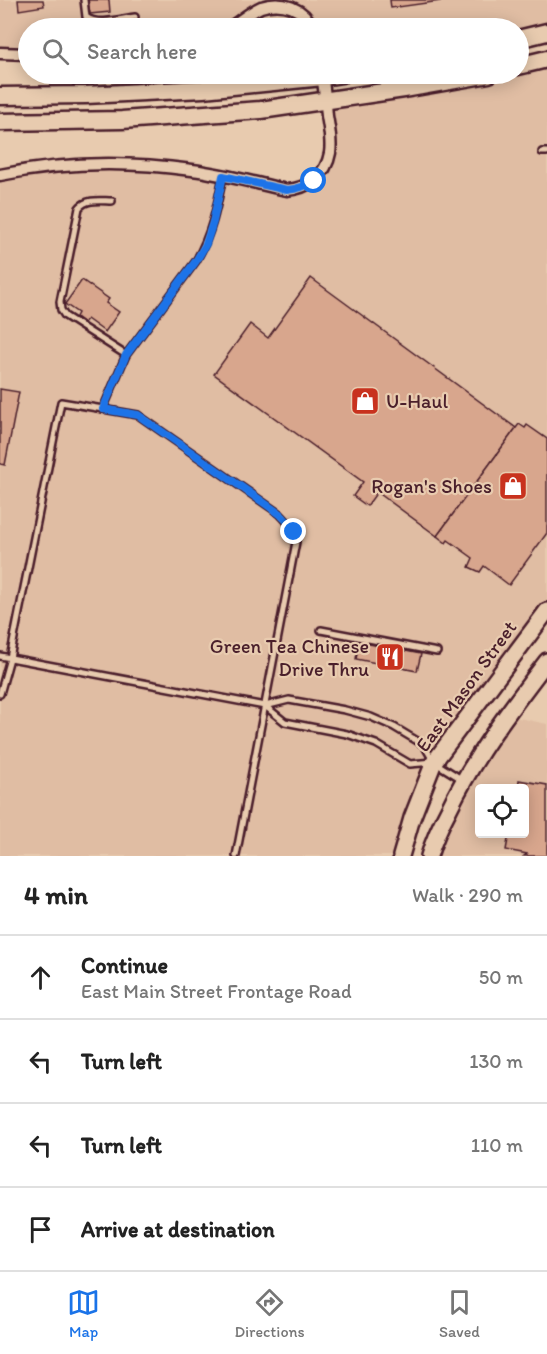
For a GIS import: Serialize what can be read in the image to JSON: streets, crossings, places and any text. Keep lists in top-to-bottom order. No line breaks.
{"streets":{"main road":["East Mason Street"]},"places":{"shop":["U-Haul","Rogan's Shoes"],"restaurant":["Green Tea Chinese Drive Thru"]},"page":{"search":"Search here","heading":["4 min","Walk · 290 m"],"list":[["Continue","East Main Street Frontage Road","50 m"],["Turn left","130 m"],["Turn left","110 m"],"Arrive at destination"],"nav":["Map","Directions","Saved"]}}
